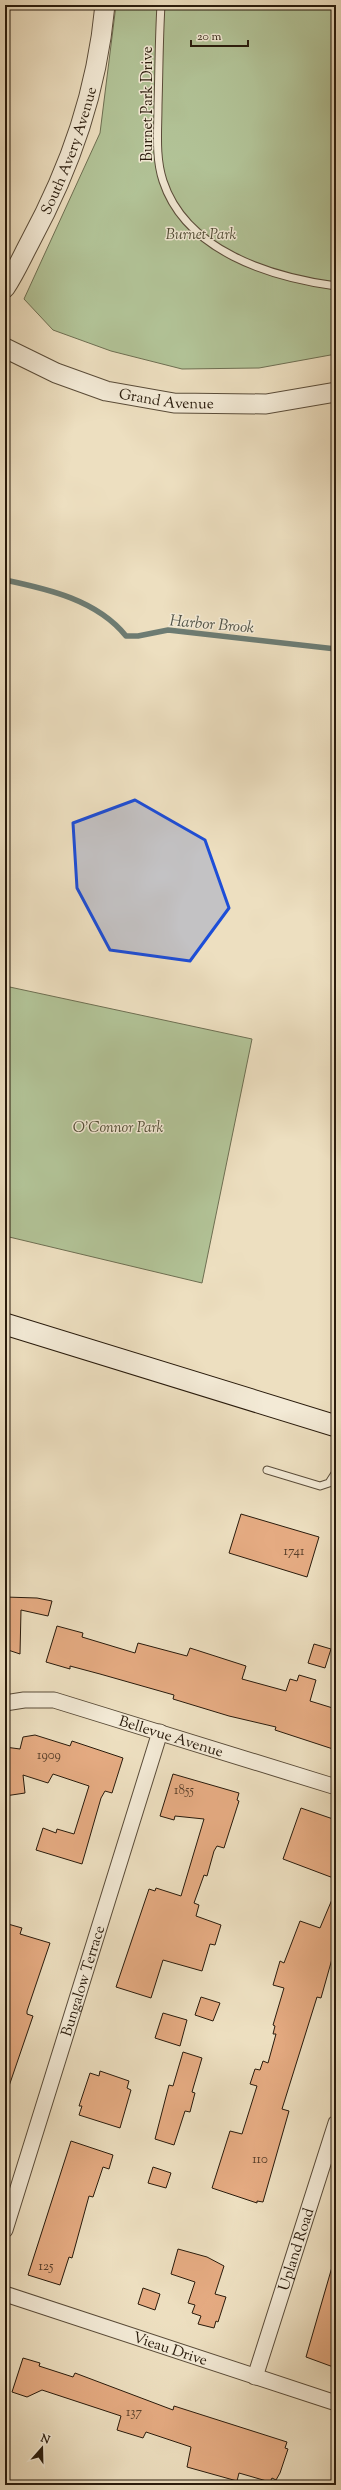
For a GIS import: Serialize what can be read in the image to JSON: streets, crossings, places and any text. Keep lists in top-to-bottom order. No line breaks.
{"streets":{"street":["South Avery Avenue","Grand Avenue","Bellevue Avenue","Bungalow Terrace","Upland Road","Vieau Drive"],"lane":["Burnet Park Drive"]},"crossings":[["Bellevue Avenue","Bungalow Terrace"],["Upland Road","Vieau Drive"]],"water":["Harbor Brook"],"parks":["Burnet Park","O'Connor Park"],"house_numbers":["1741","1909","1855","110","125","137"],"scale_bar":"20 m","north":"top"}
